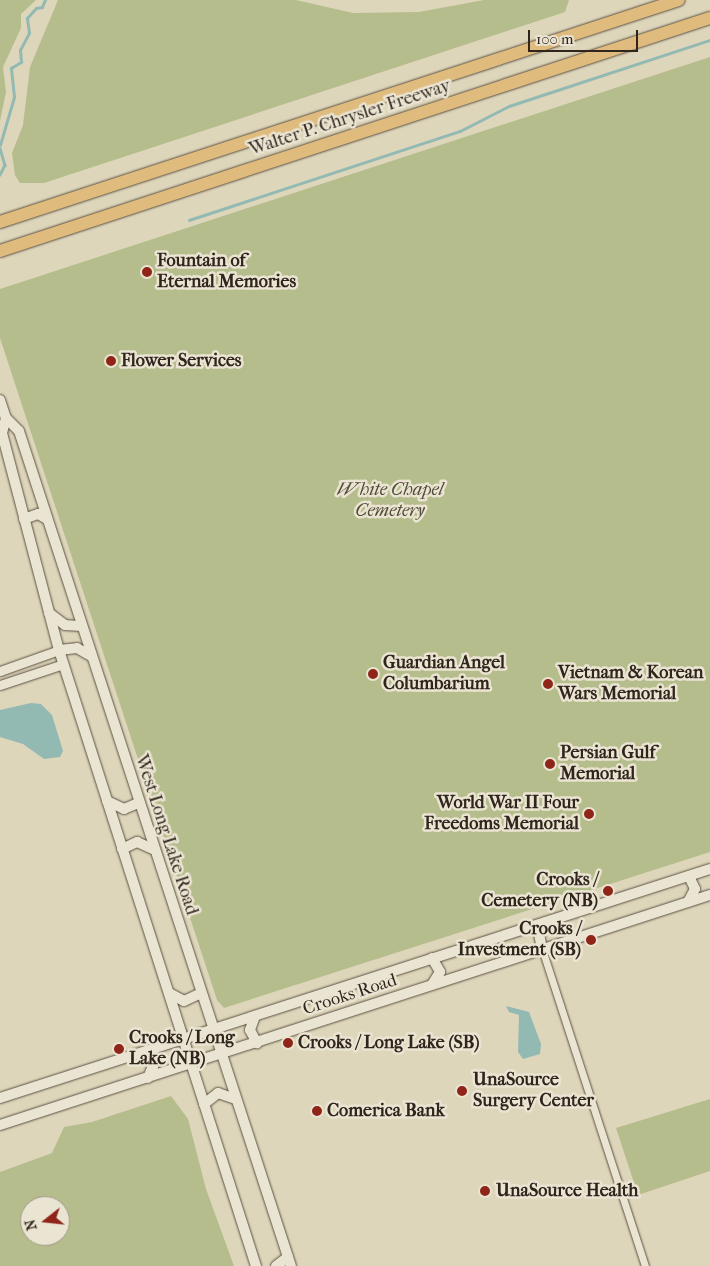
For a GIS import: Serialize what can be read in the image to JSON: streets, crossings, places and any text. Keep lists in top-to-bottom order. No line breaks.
{"streets":{"highway":["Walter P. Chrysler Freeway"],"main road":["West Long Lake Road","Crooks Road"]},"crossings":[["West Long Lake Road","Crooks Road"]],"parks":["White Chapel Cemetery"],"places":["Fountain of Eternal Memories","Flower Services","Guardian Angel Columbarium","Vietnam & Korean Wars Memorial","Persian Gulf Memorial","World War II Four Freedoms Memorial","Crooks / Cemetery (NB)","Crooks / Investment (SB)","Crooks / Long Lake (SB)","Crooks / Long Lake (NB)","UnaSource Surgery Center","Comerica Bank","UnaSource Health"],"scale_bar":"100 m","north":"left"}
